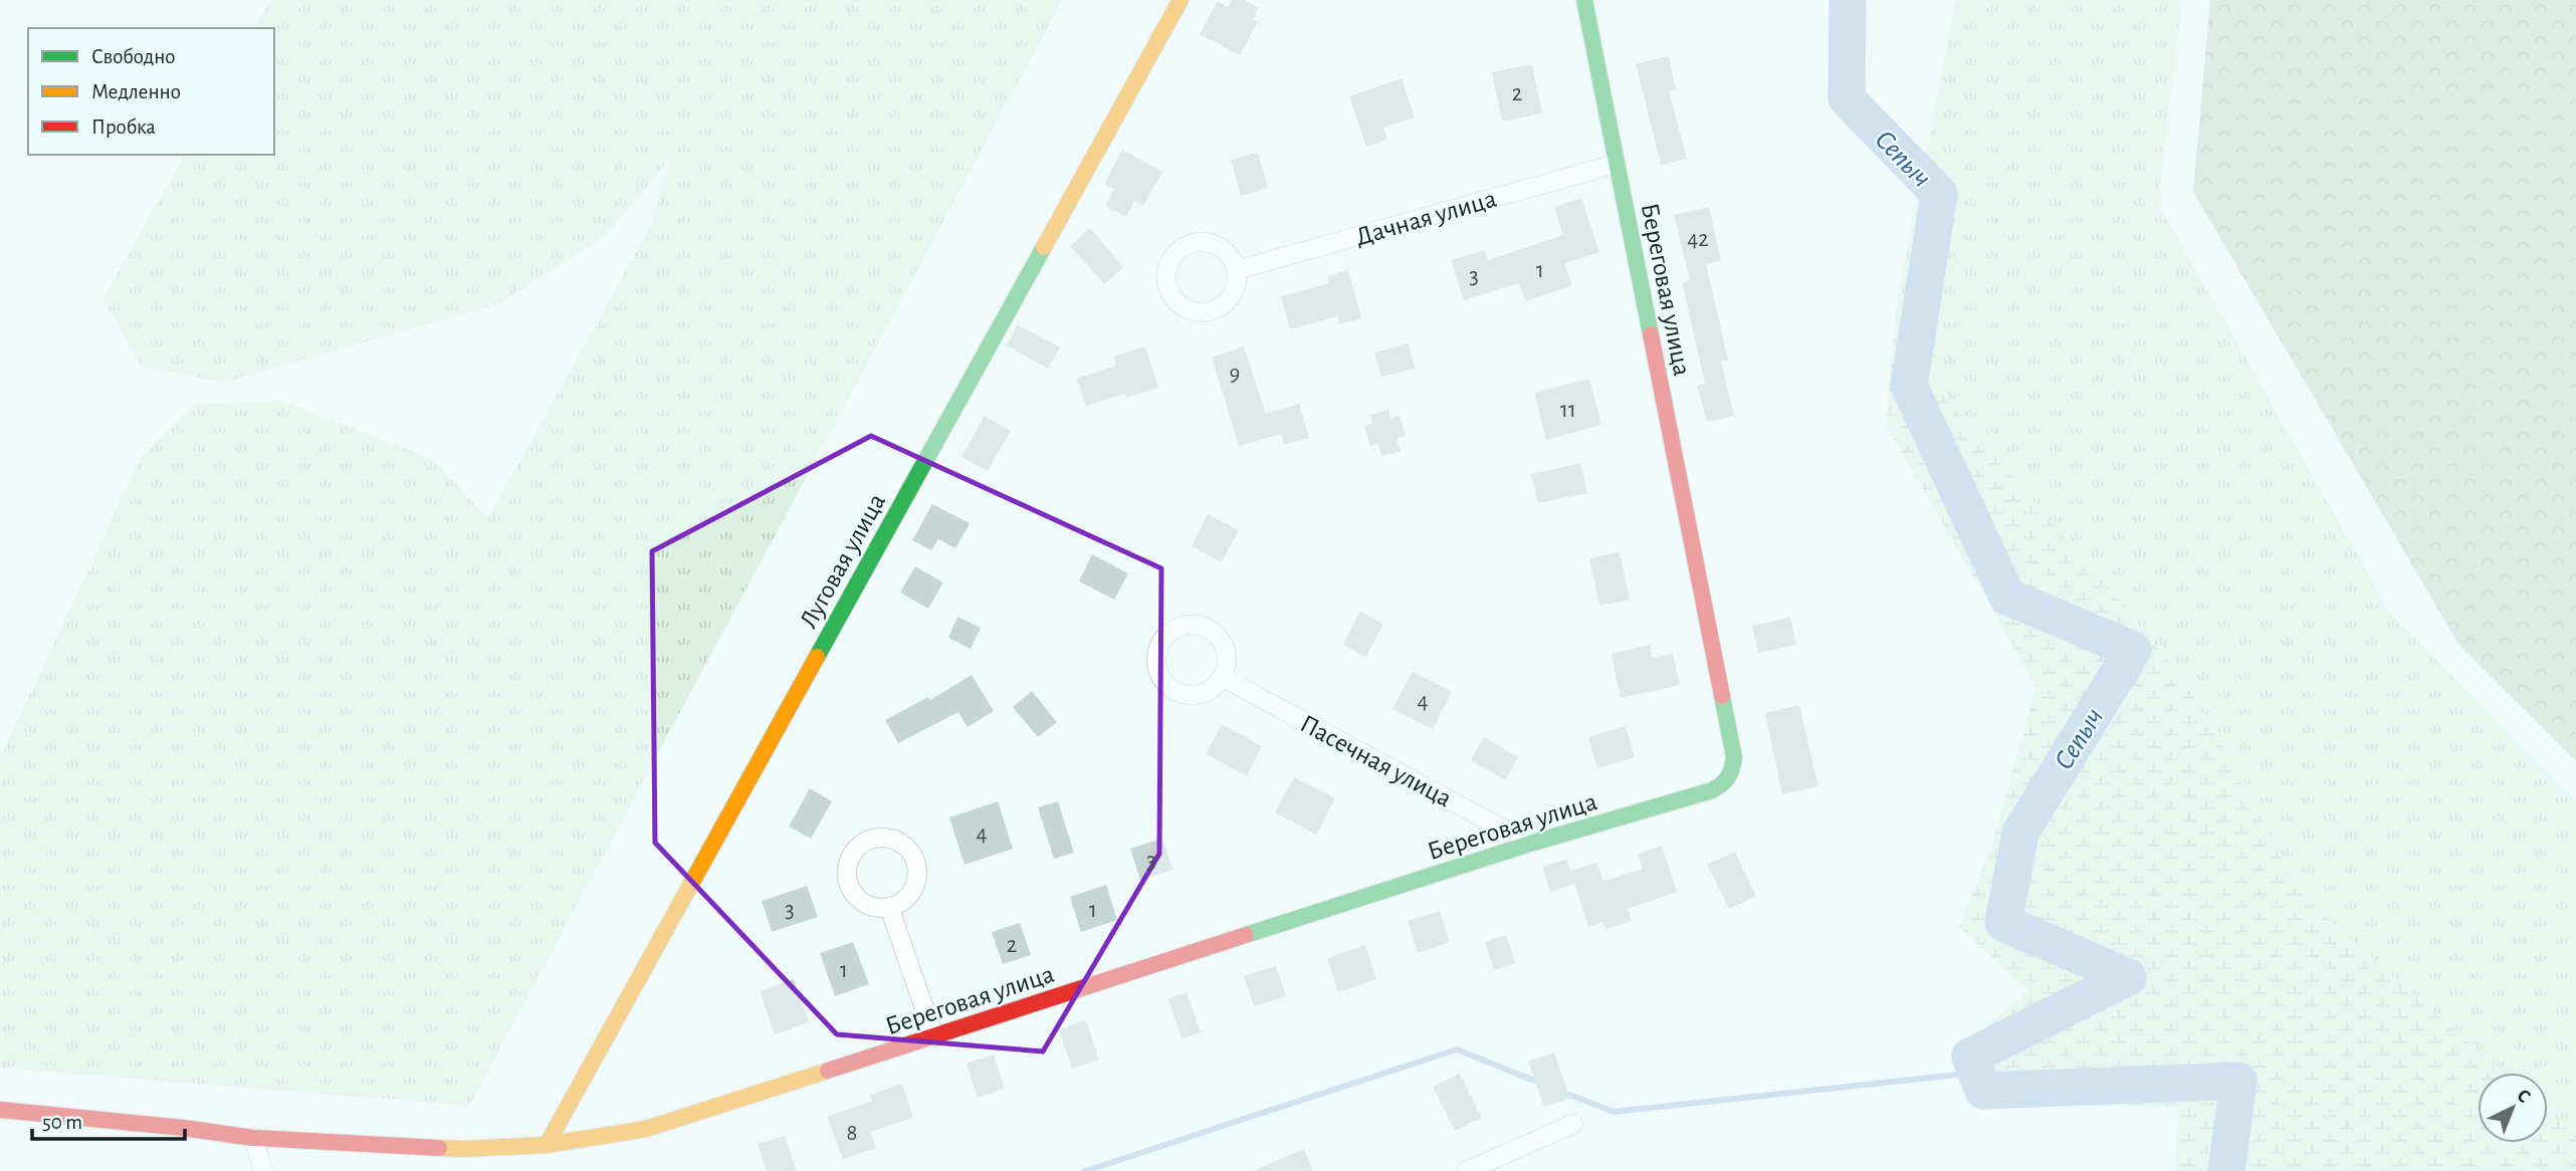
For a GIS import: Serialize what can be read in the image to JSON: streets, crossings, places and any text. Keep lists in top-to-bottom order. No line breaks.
{"streets":{"street":["Дачная улица","Береговая улица","Луговая улица","Пасечная улица"]},"crossings":[["Дачная улица","Береговая улица"],["Береговая улица","Луговая улица"],["Береговая улица","Пасечная улица"]],"water":["Сепыч"],"house_numbers":["2","42","1","3","9","11","4","4","3","3","1","2","1","8"],"legend":["Свободно","Медленно","Пробка"],"scale_bar":"50 m","north":"top right"}
